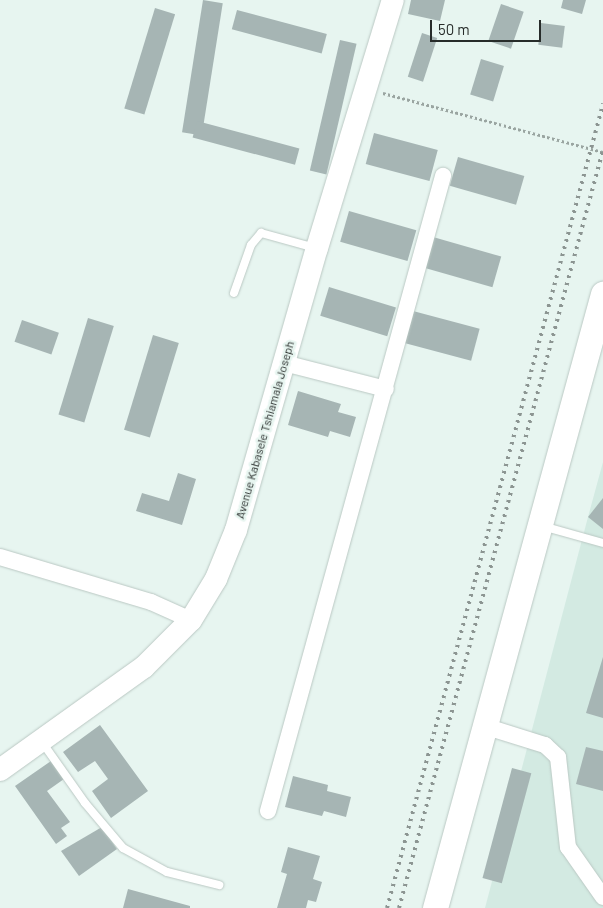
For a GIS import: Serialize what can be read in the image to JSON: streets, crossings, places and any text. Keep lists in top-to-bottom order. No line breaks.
{"streets":{"main road":["Avenue Kabasele Tshiamala Joseph"]},"scale_bar":"50 m"}
